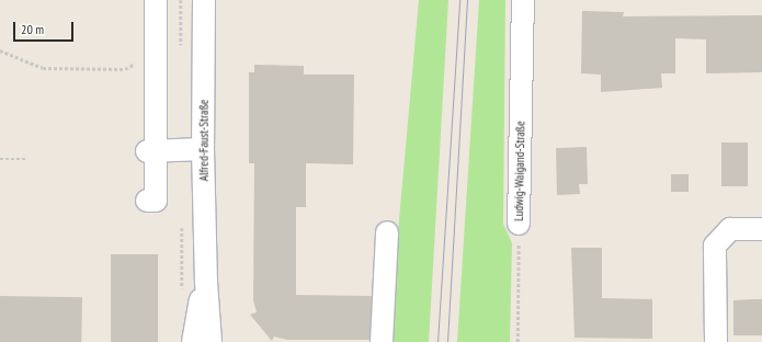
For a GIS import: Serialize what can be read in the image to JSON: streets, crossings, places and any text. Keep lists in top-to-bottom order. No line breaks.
{"streets":{"street":["Alfred-Faust-Straße","Ludwig-Waigand-Straße"]},"scale_bar":"20 m"}
